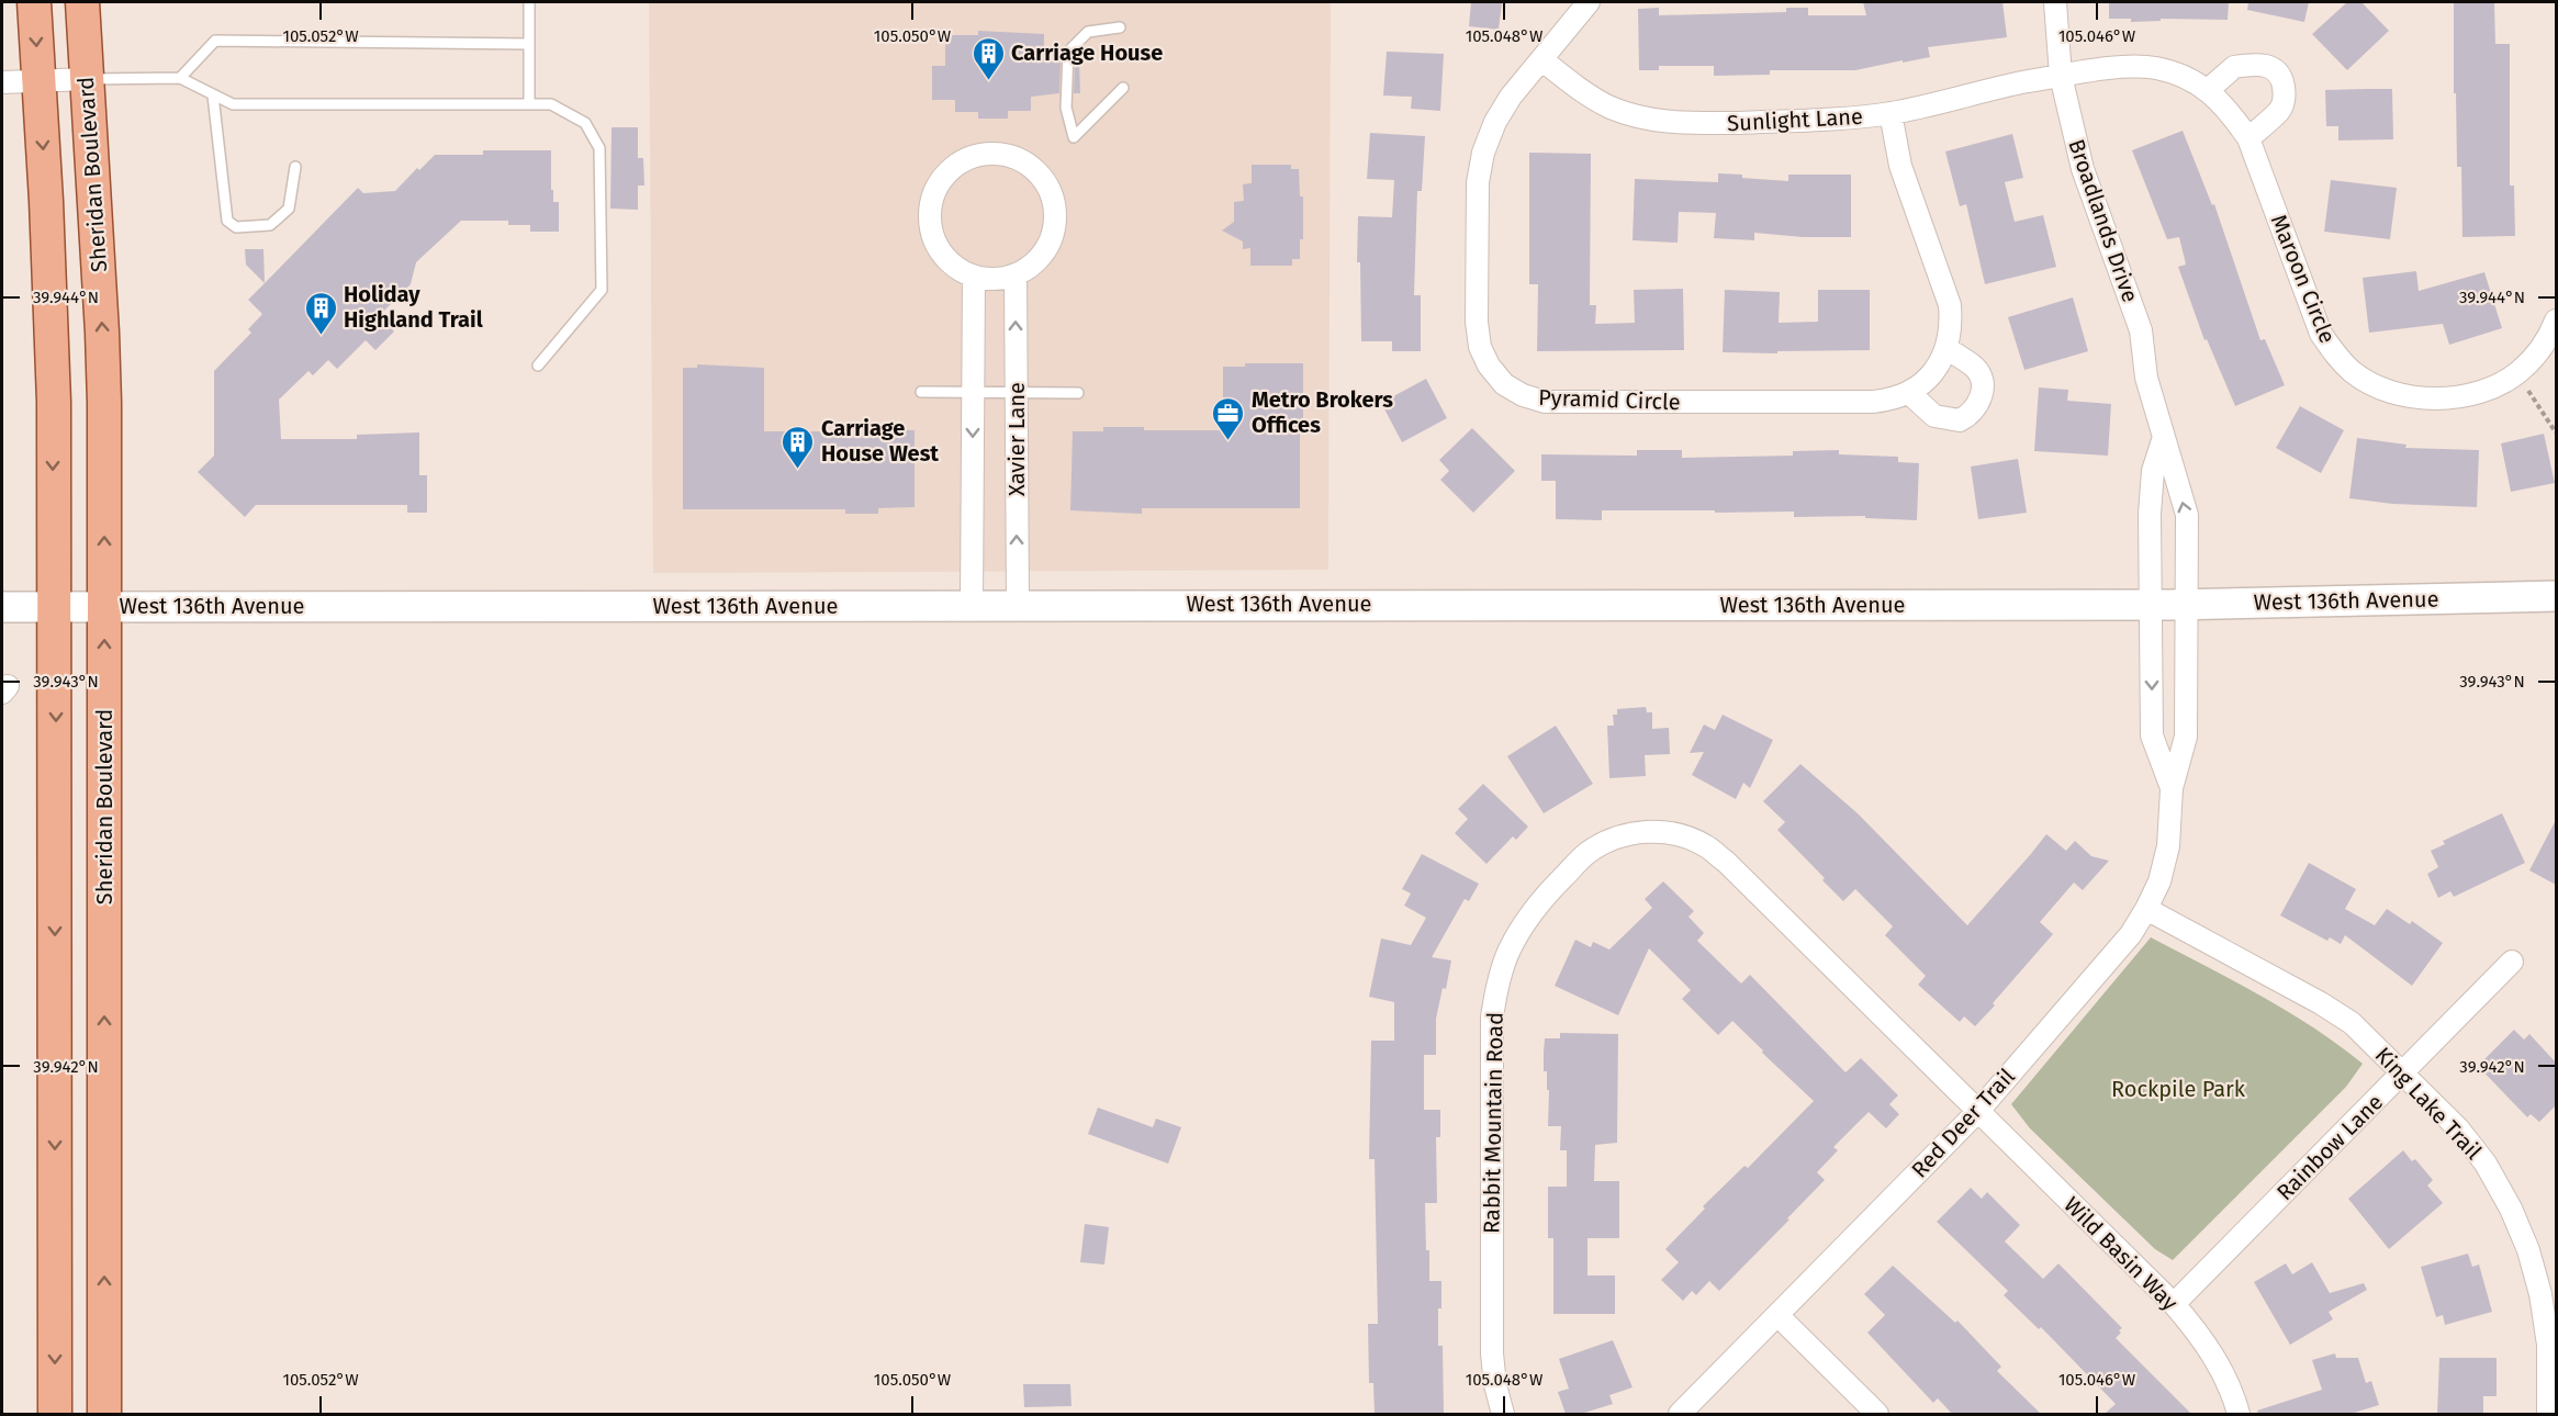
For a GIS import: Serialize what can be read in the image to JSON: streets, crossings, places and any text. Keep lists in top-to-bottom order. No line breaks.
{"streets":{"main road":["Sheridan Boulevard","West 136th Avenue"],"street":["Sunlight Lane","Broadlands Drive","Maroon Circle","Pyramid Circle","Xavier Lane","King Lake Trail","Rabbit Mountain Road","Red Deer Trail","Rainbow Lane","Wild Basin Way"]},"crossings":[["Sunlight Lane","Broadlands Drive"],["Sunlight Lane","Maroon Circle"],["Sunlight Lane","Pyramid Circle"],["Sheridan Boulevard","West 136th Avenue"],["Broadlands Drive","Maroon Circle"],["Broadlands Drive","West 136th Avenue"],["Broadlands Drive","Red Deer Trail"],["Xavier Lane","West 136th Avenue"],["West 136th Avenue","Red Deer Trail"],["King Lake Trail","Red Deer Trail"],["King Lake Trail","Rainbow Lane"],["Rabbit Mountain Road","Red Deer Trail"],["Rabbit Mountain Road","Wild Basin Way"],["Red Deer Trail","Wild Basin Way"],["Rainbow Lane","Wild Basin Way"]],"parks":["Rockpile Park"],"places":{"building":["Carriage House","Holiday Highland Trail","Carriage House West"],"office":["Metro Brokers Offices"]},"coordinates":["105.052°W","105.050°W","105.048°W","105.046°W","39.944°N","39.943°N","39.942°N"]}
